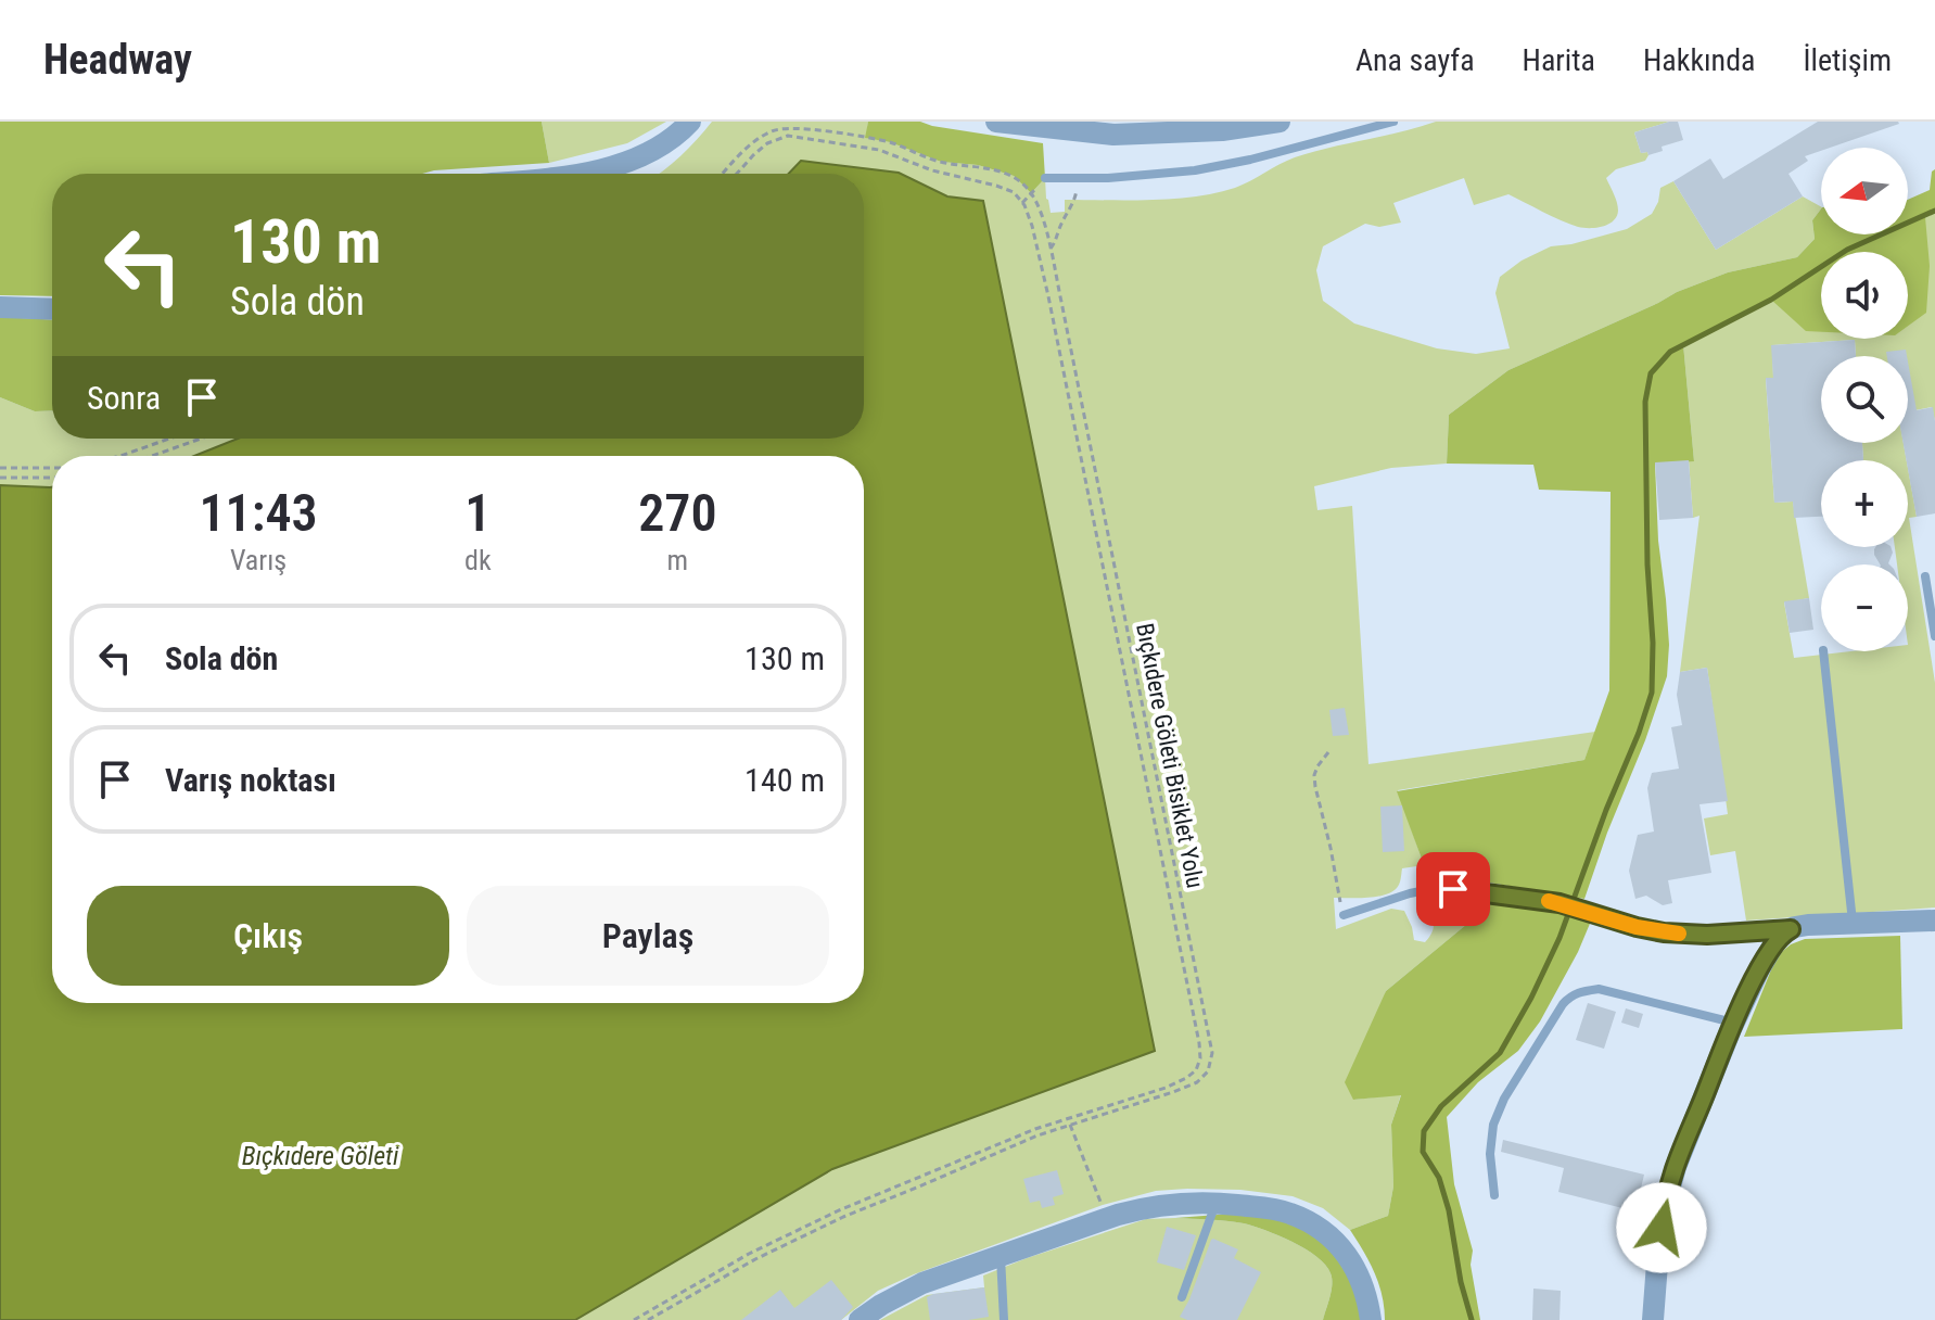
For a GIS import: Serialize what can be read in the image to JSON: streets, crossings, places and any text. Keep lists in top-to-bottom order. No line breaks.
{"streets":{"path":["Bıçkıdere Göleti Bisiklet Yolu"]},"water":["Bıçkıdere Göleti"],"north":"left","page":{"header":"Headway","nav":["Ana sayfa","Harita","Hakkında","İletişim"],"map_buttons":["+","−"],"turn":["130 m","Sola dön"],"then":"Sonra","eta":["11:43","Varış","1","dk","270","m"],"list":[{"name":"Sola dön","value":"130 m"},{"name":"Varış noktası","value":"140 m"}],"buttons":["Çıkış","Paylaş"]}}
